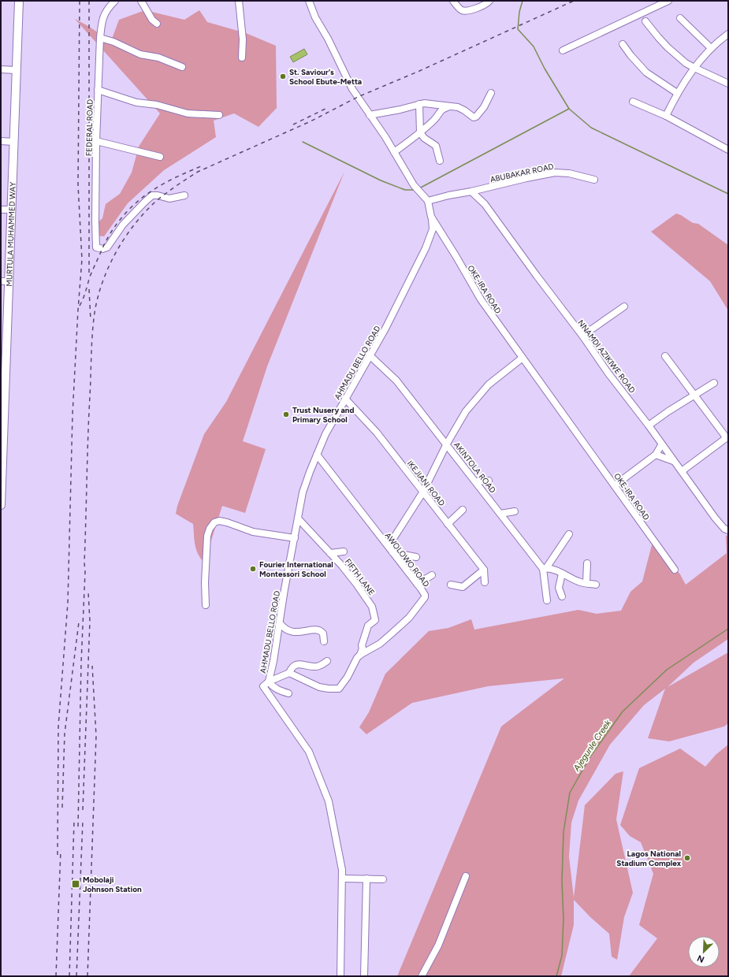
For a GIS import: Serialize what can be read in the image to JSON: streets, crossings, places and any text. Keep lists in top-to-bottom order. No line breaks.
{"streets":{"main road":["MURTULA MUHAMMED WAY"],"street":["FEDERAL ROAD","ABUBAKAR ROAD","OKE-IRA ROAD","NNAMDI AZIKIWE ROAD","AHMADU BELLO ROAD","AKINTOLA ROAD","IKEJIANI ROAD","AWOLOWO ROAD","FIFTH LANE"]},"crossings":[["ABUBAKAR ROAD","NNAMDI AZIKIWE ROAD"],["OKE-IRA ROAD","AHMADU BELLO ROAD"],["AHMADU BELLO ROAD","AKINTOLA ROAD"],["AHMADU BELLO ROAD","IKEJIANI ROAD"],["AHMADU BELLO ROAD","AWOLOWO ROAD"],["AHMADU BELLO ROAD","FIFTH LANE"],["AWOLOWO ROAD","FIFTH LANE"]],"water":["Ajegunle Creek"],"places":{"other":["St. Saviour's School Ebute-Metta","Trust Nusery and Primary School","Fourier International Montessori School","Lagos National Stadium Complex"],"transit":["Mobolaji Johnson Station"]},"north":"bottom left"}
